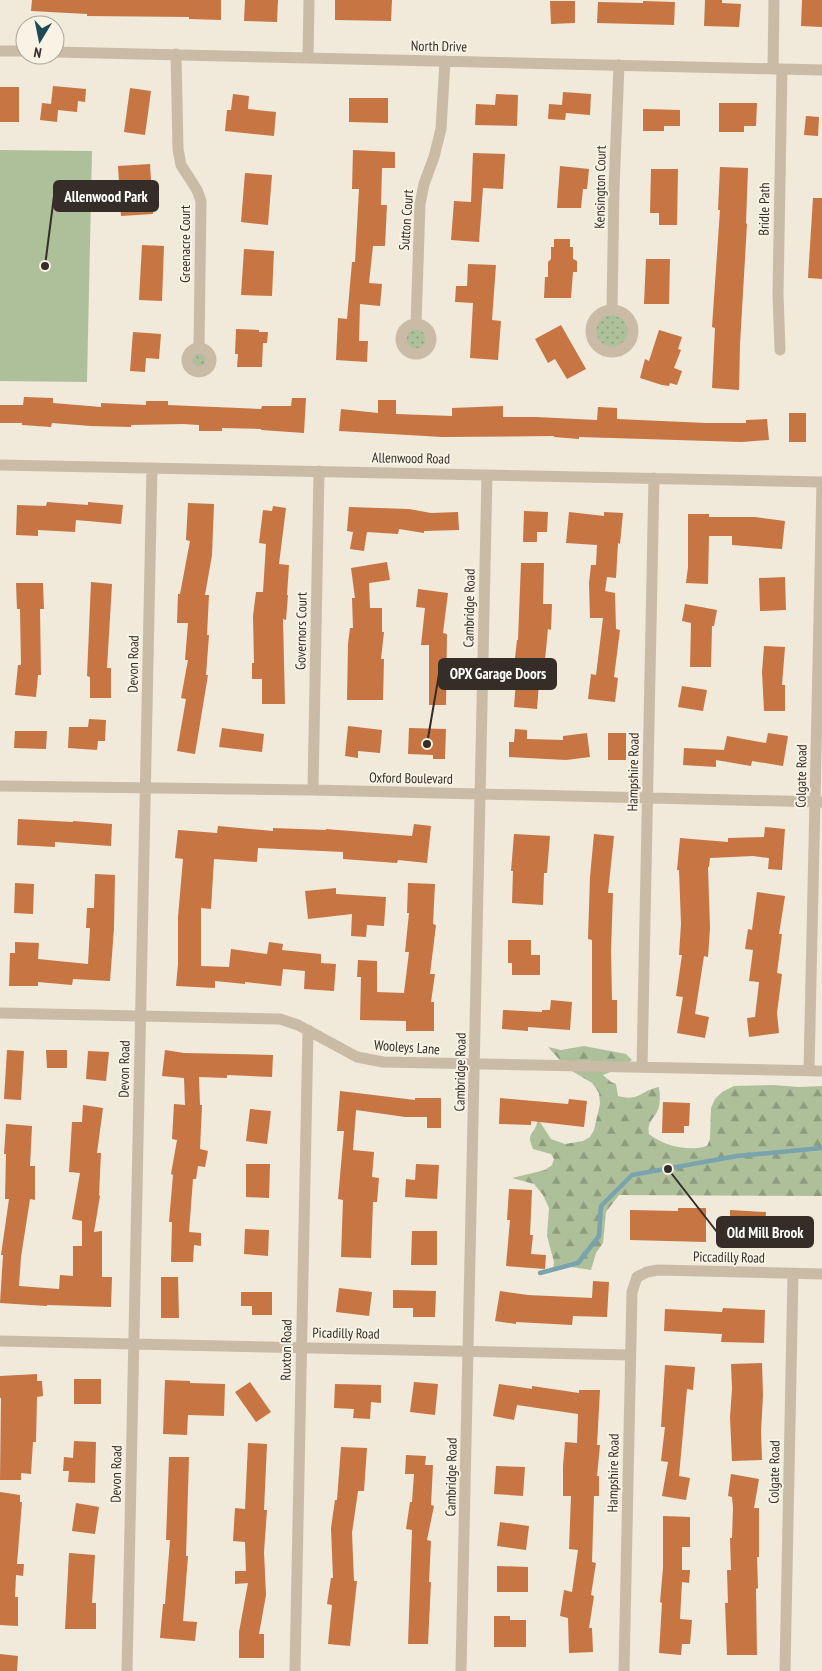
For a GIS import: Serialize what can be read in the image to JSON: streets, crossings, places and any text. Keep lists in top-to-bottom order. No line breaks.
{"streets":{"street":["North Drive","Kensington Court","Bridle Path","Sutton Court","Greenacre Court","Allenwood Road","Cambridge Road","Governors Court","Devon Road","Hampshire Road","Colgate Road","Oxford Boulevard","Wooleys Lane","Piccadilly Road","Picadilly Road","Ruxton Road"]},"crossings":[["North Drive","Kensington Court"],["North Drive","Bridle Path"],["North Drive","Sutton Court"],["North Drive","Greenacre Court"],["Allenwood Road","Cambridge Road"],["Allenwood Road","Governors Court"],["Allenwood Road","Devon Road"],["Allenwood Road","Hampshire Road"],["Allenwood Road","Colgate Road"],["Cambridge Road","Oxford Boulevard"],["Cambridge Road","Wooleys Lane"],["Cambridge Road","Picadilly Road"],["Governors Court","Oxford Boulevard"],["Devon Road","Oxford Boulevard"],["Devon Road","Wooleys Lane"],["Devon Road","Picadilly Road"],["Hampshire Road","Oxford Boulevard"],["Hampshire Road","Wooleys Lane"],["Hampshire Road","Piccadilly Road"],["Hampshire Road","Picadilly Road"],["Colgate Road","Oxford Boulevard"],["Colgate Road","Wooleys Lane"],["Colgate Road","Piccadilly Road"],["Wooleys Lane","Ruxton Road"],["Picadilly Road","Ruxton Road"]],"places":["Allenwood Park","OPX Garage Doors","Old Mill Brook"],"north":"bottom"}
